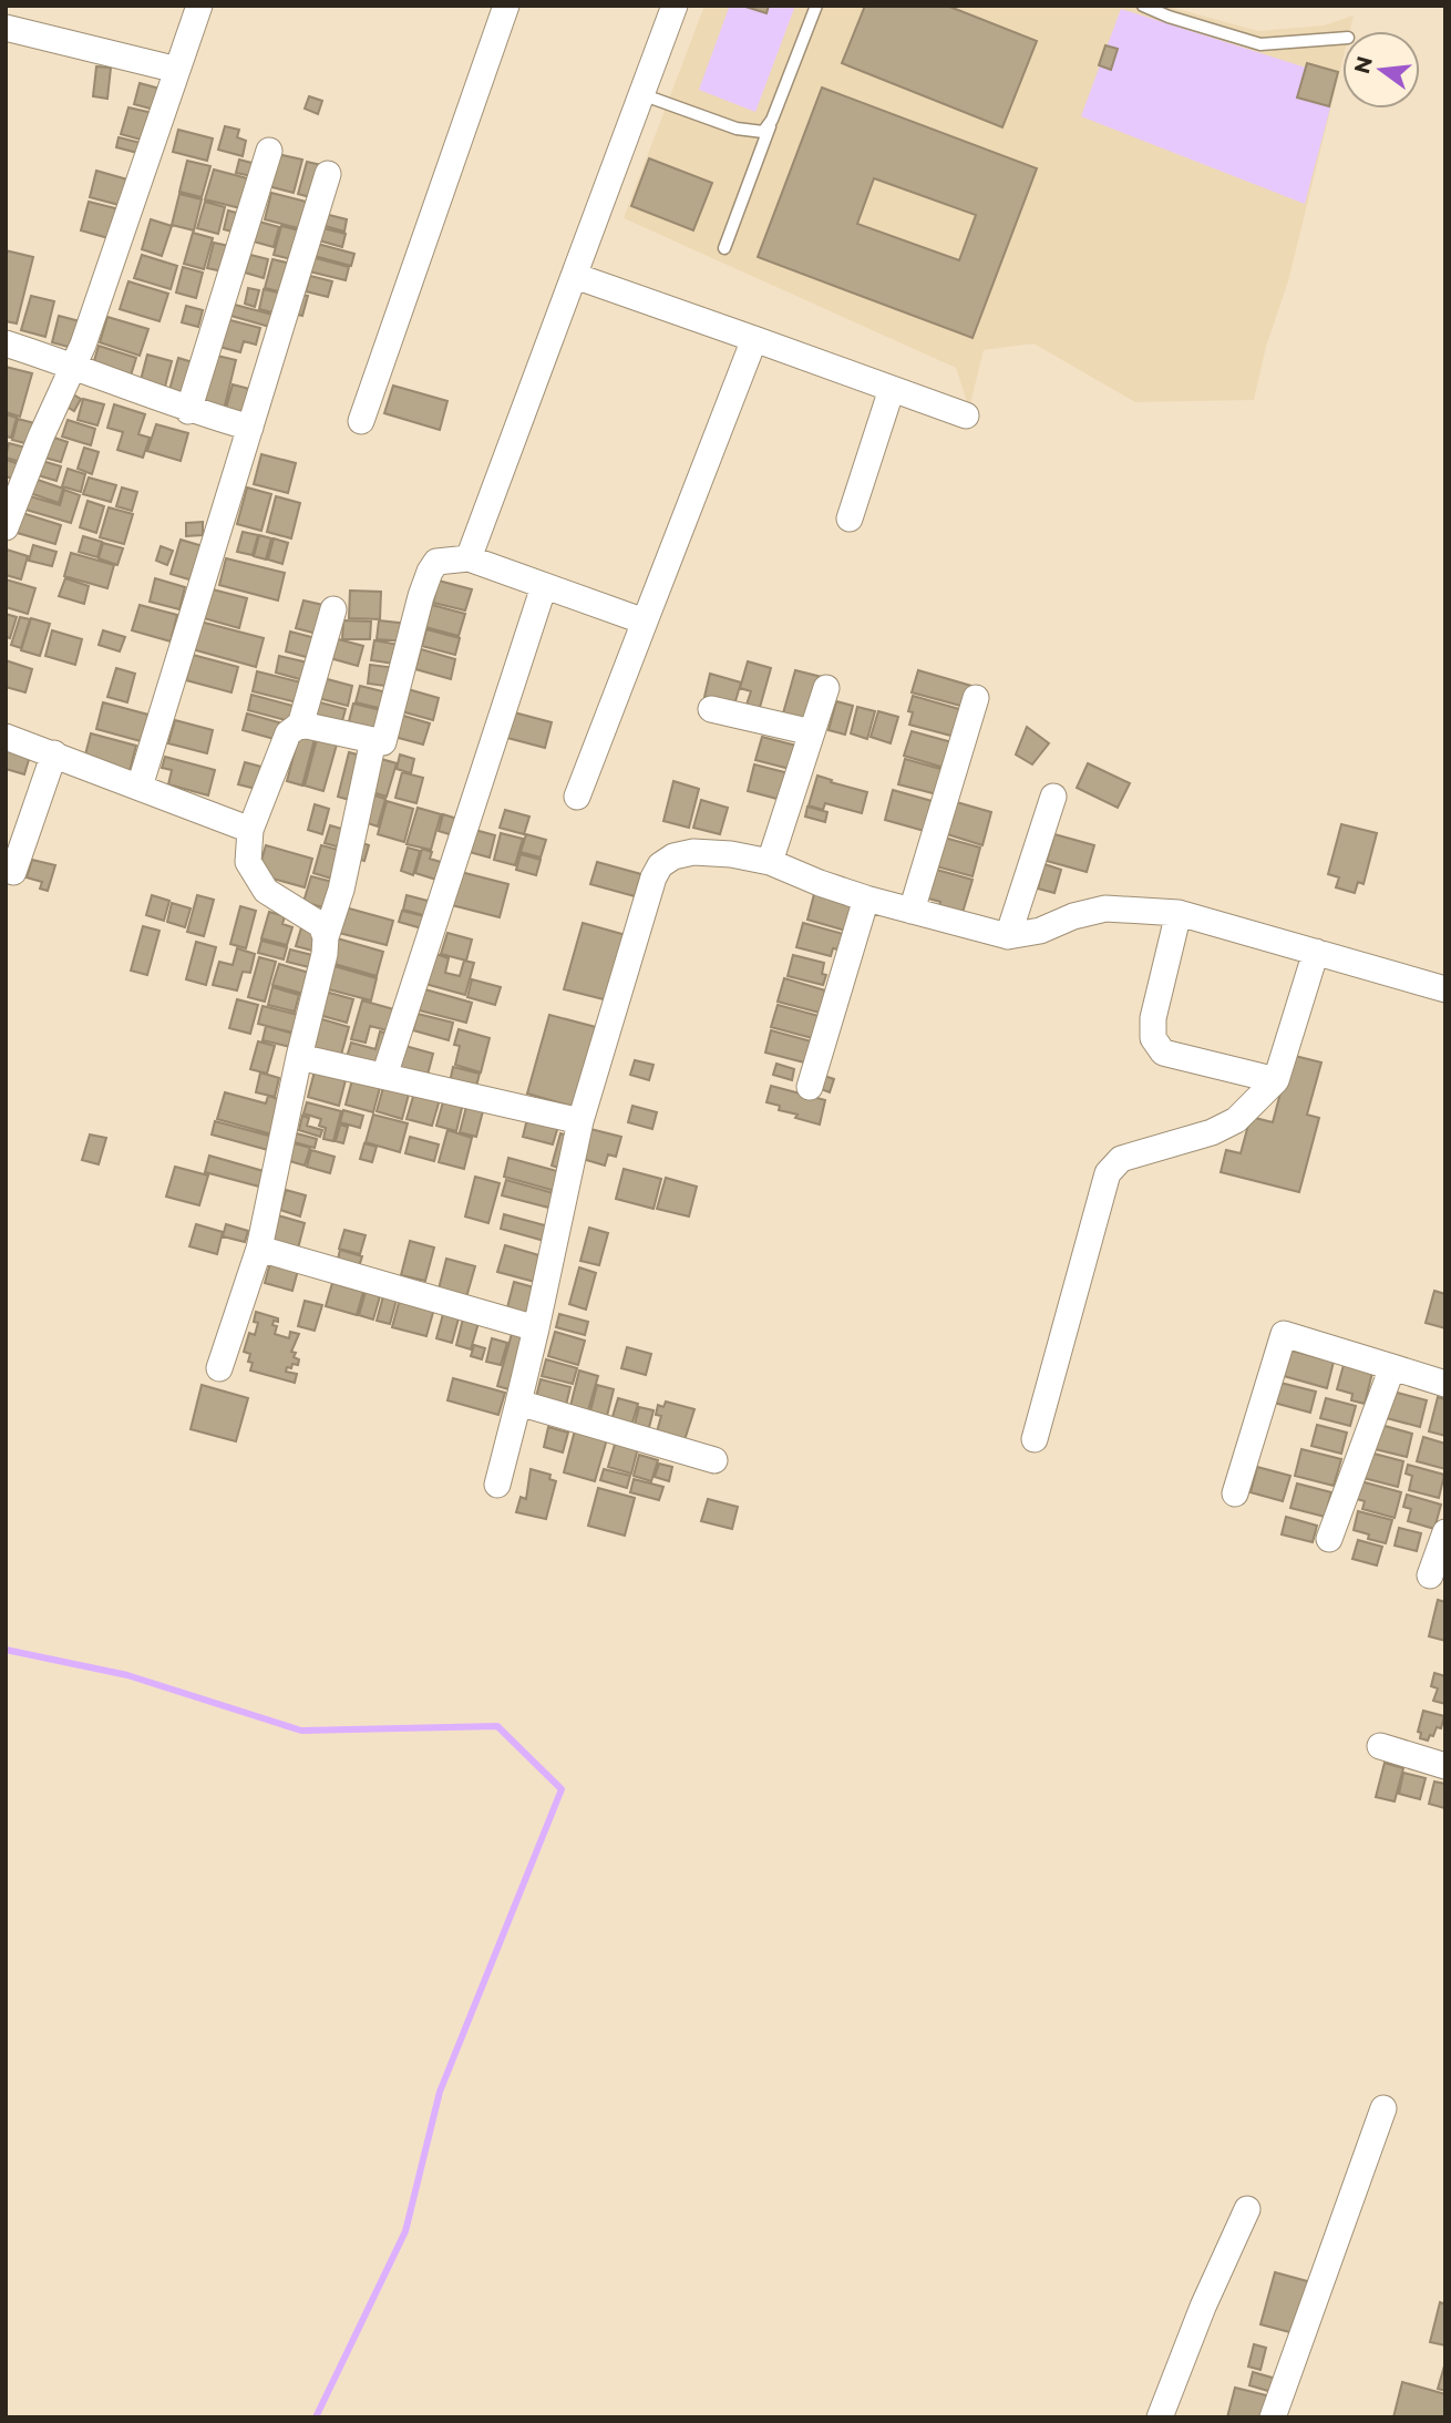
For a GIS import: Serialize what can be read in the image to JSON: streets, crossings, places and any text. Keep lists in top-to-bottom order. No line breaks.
{"north":"left"}
